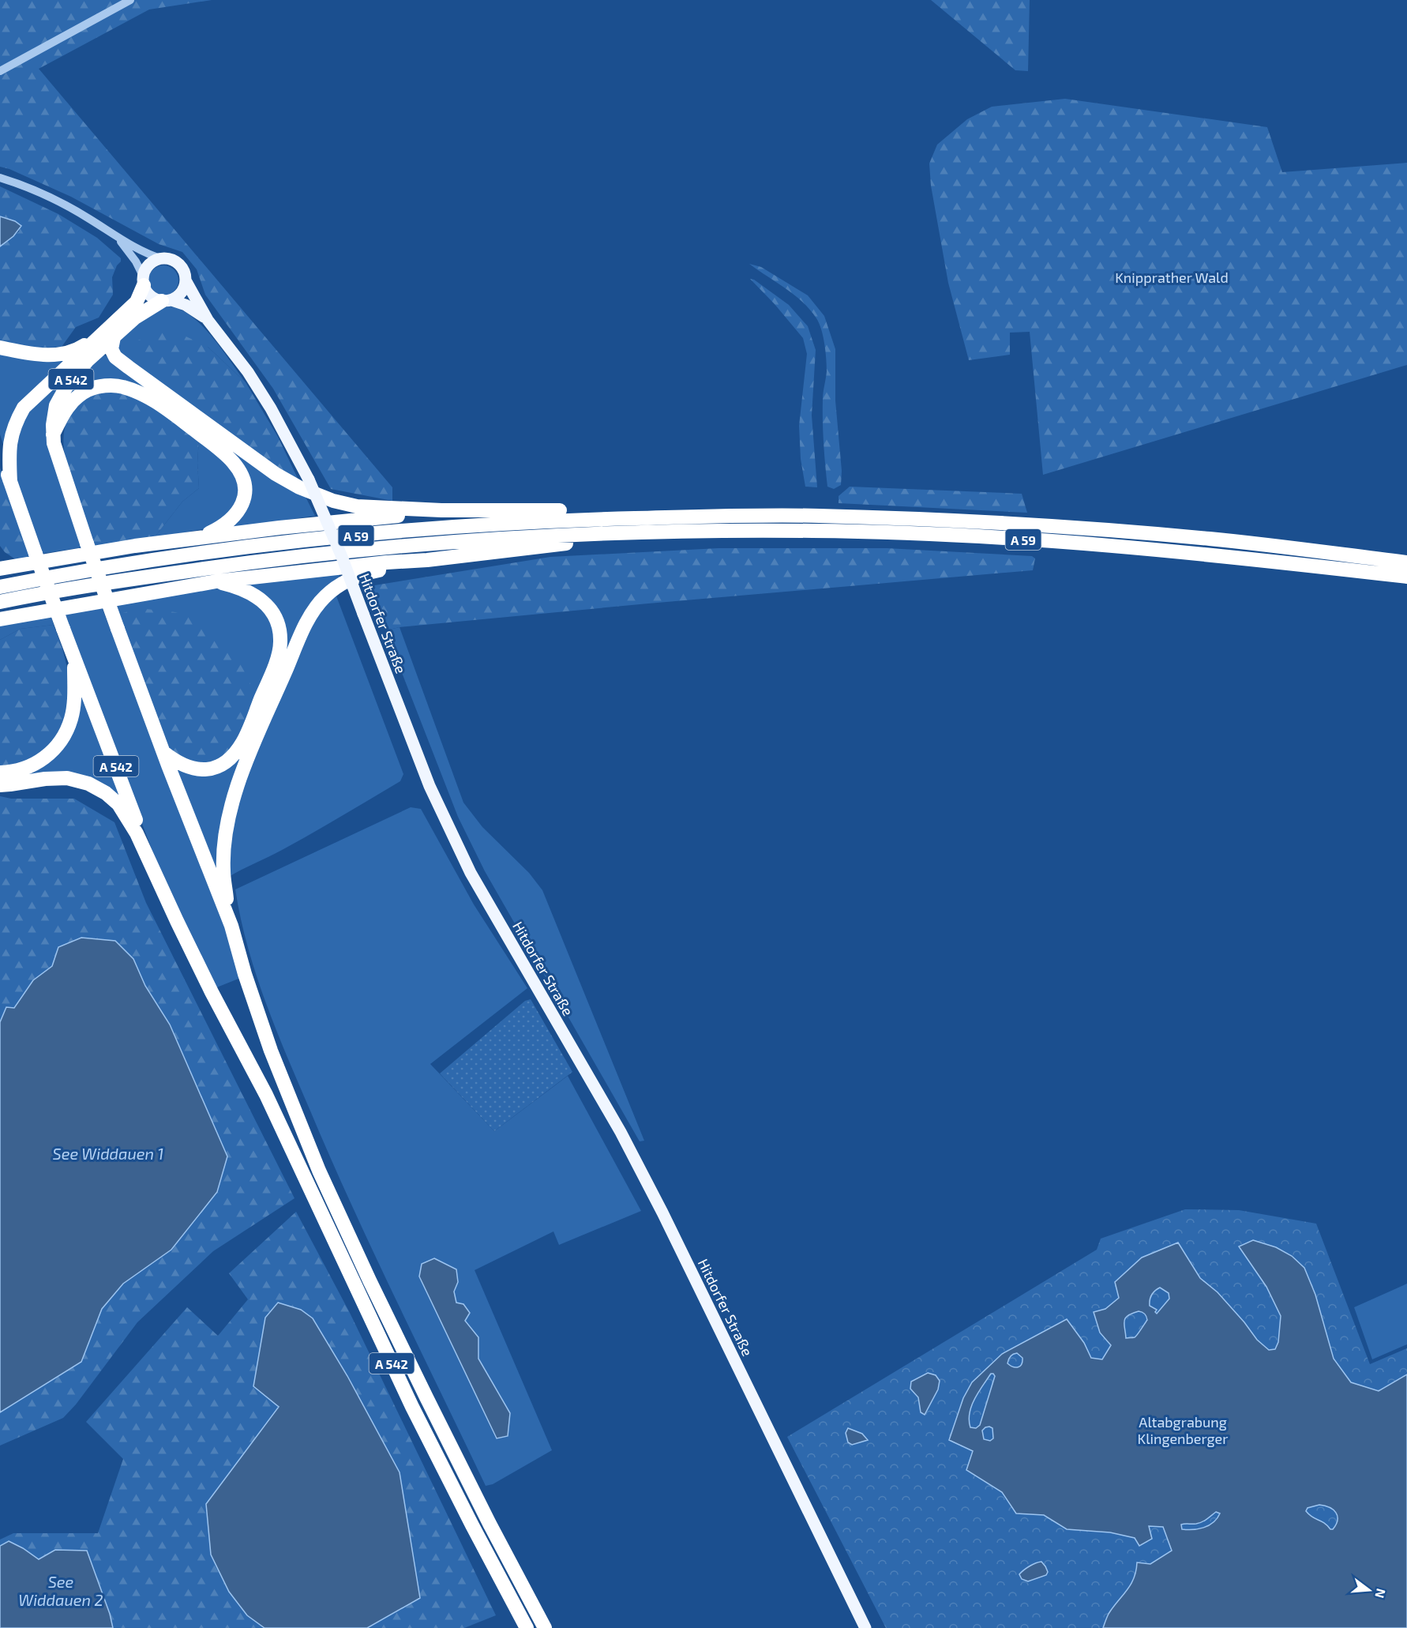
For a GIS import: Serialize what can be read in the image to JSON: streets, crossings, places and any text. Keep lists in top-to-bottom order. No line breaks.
{"streets":{"highway":["A 542","A 59"],"main road":["Hitdorfer Straße"]},"crossings":[["A 542","Hitdorfer Straße"]],"water":["See Widdauen 1","See Widdauen 2"],"parks":["Knipprather Wald","Altabgrabung Klingenberger"],"north":"right"}
